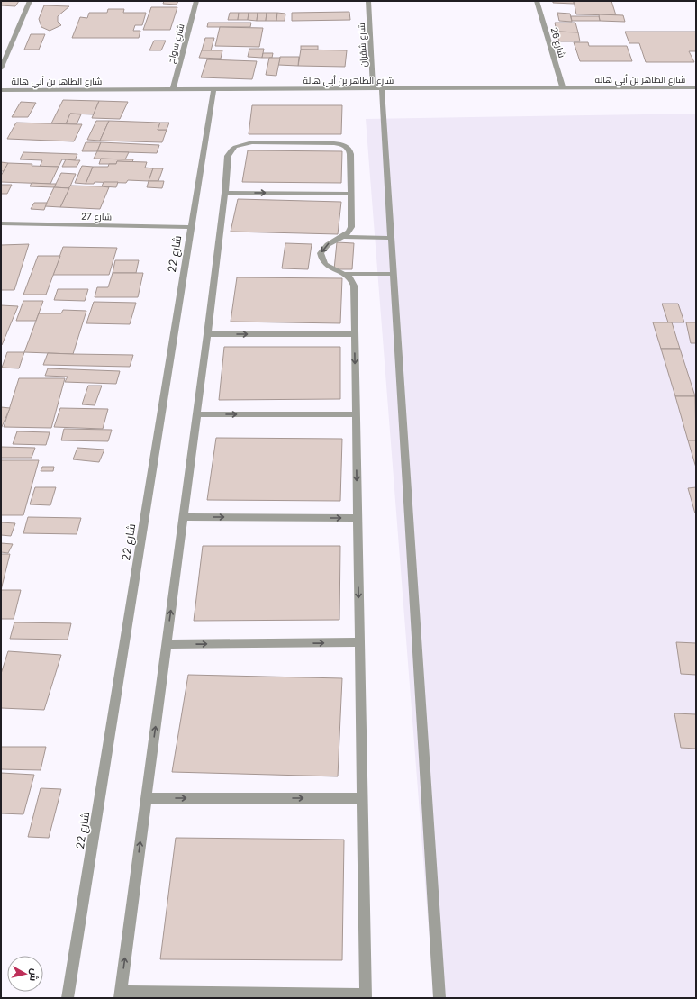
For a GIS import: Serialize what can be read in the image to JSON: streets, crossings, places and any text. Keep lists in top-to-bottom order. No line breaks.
{"streets":{"street":["شارع 26","شارع سواح","شارع شقران","شارع الطاهر بن أبي هالة","شارع 27","شارع 22"]},"crossings":[["شارع 26","شارع الطاهر بن أبي هالة"],["شارع سواح","شارع الطاهر بن أبي هالة"],["شارع شقران","شارع الطاهر بن أبي هالة"],["شارع الطاهر بن أبي هالة","شارع 22"],["شارع 27","شارع 22"]],"north":"right"}
